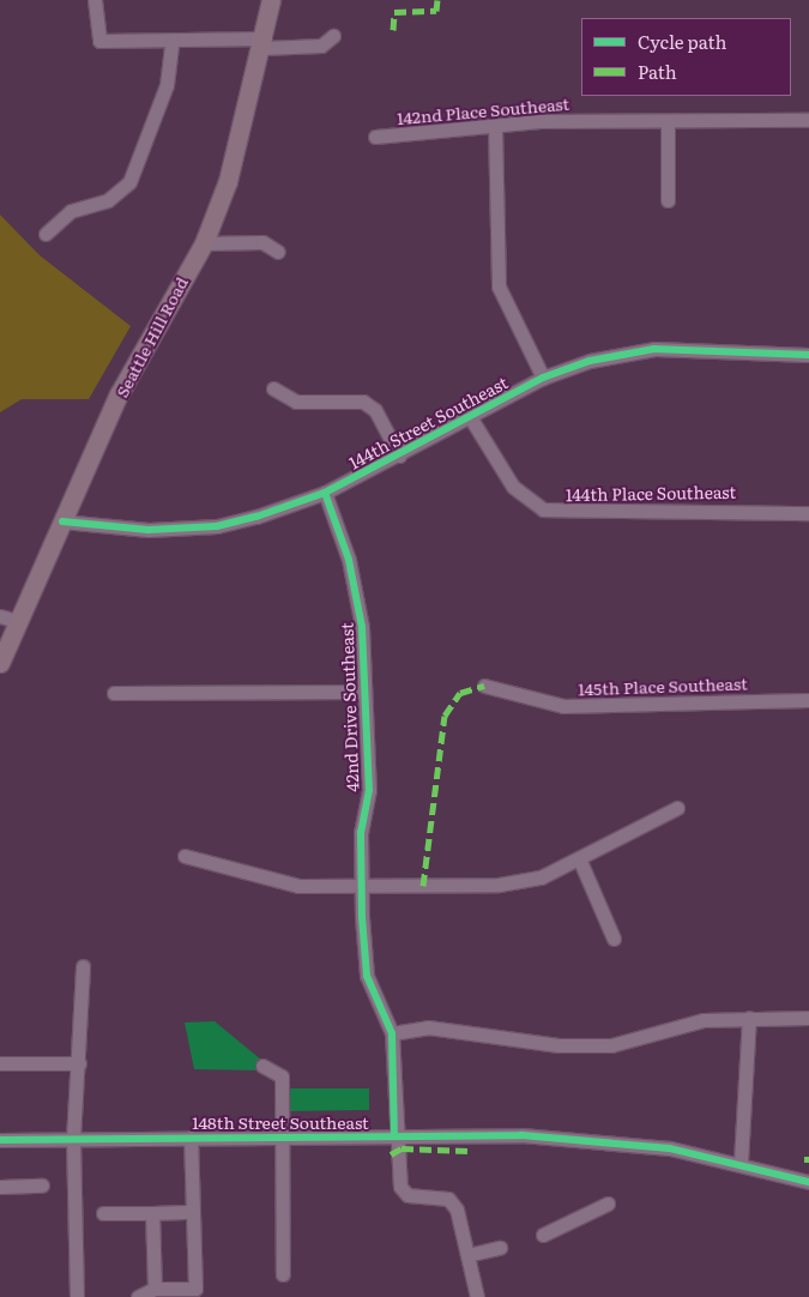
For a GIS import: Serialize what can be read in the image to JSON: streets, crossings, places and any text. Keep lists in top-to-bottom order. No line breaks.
{"streets":{"main road":["Seattle Hill Road"],"street":["142nd Place Southeast","144th Street Southeast","144th Place Southeast","145th Place Southeast","42nd Drive Southeast","148th Street Southeast"]},"crossings":[["Seattle Hill Road","144th Street Southeast"],["144th Street Southeast","144th Place Southeast"],["144th Street Southeast","42nd Drive Southeast"],["42nd Drive Southeast","148th Street Southeast"]],"legend":["Cycle path","Path"]}
